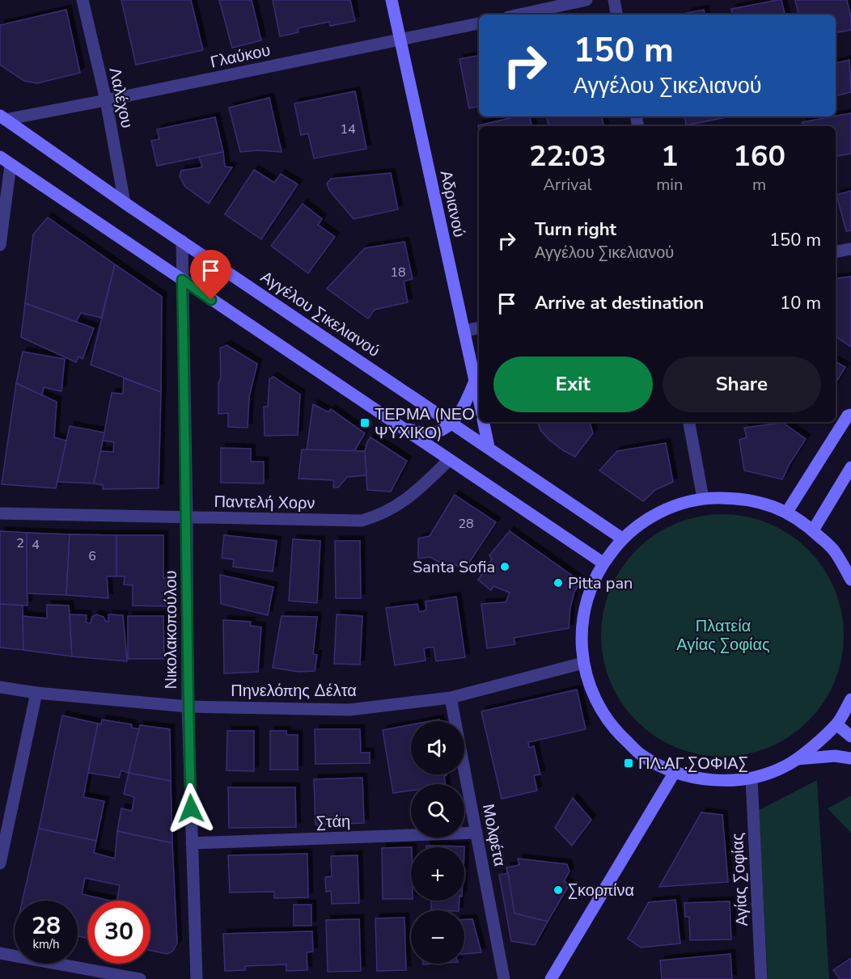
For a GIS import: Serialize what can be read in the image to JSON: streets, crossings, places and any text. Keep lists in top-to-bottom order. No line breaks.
{"streets":{"street":["Γλαύκου","Λαλέχου","Αδριανού","Αγγέλου Σικελιανού","Παντελή Χορν","Νικολακοπούλου","Πηνελόπης Δέλτα","Στάη","Μολφέτα","Αγίας Σοφίας"]},"crossings":[["Γλαύκου","Λαλέχου"],["Γλαύκου","Αδριανού"],["Γλαύκου","Αγγέλου Σικελιανού"],["Λαλέχου","Αγγέλου Σικελιανού"],["Αγγέλου Σικελιανού","Νικολακοπούλου"],["Παντελή Χορν","Νικολακοπούλου"],["Νικολακοπούλου","Πηνελόπης Δέλτα"],["Νικολακοπούλου","Στάη"],["Πηνελόπης Δέλτα","Μολφέτα"],["Στάη","Μολφέτα"]],"parks":["Πλατεία Αγίας Σοφίας"],"places":{"transit":["ΤΕΡΜΑ (ΝΕΟ ΨΥΧΙΚΟ)","ΠΛ.ΑΓ.ΣΟΦΙΑΣ"],"other":["Santa Sofia","Pitta pan","Σκορπίνα"]},"house_numbers":["14","18","28","2","4","6"],"page":{"turn":["150 m","Αγγέλου Σικελιανού"],"eta":["22:03","Arrival","1","min","160","m"],"list":[{"name":"Turn right","note":"Αγγέλου Σικελιανού","value":"150 m"},{"name":"Arrive at destination","value":"10 m"}],"buttons":["Exit","Share"],"map_buttons":["+","−"],"speed":"28 km/h","limit":"30"}}
